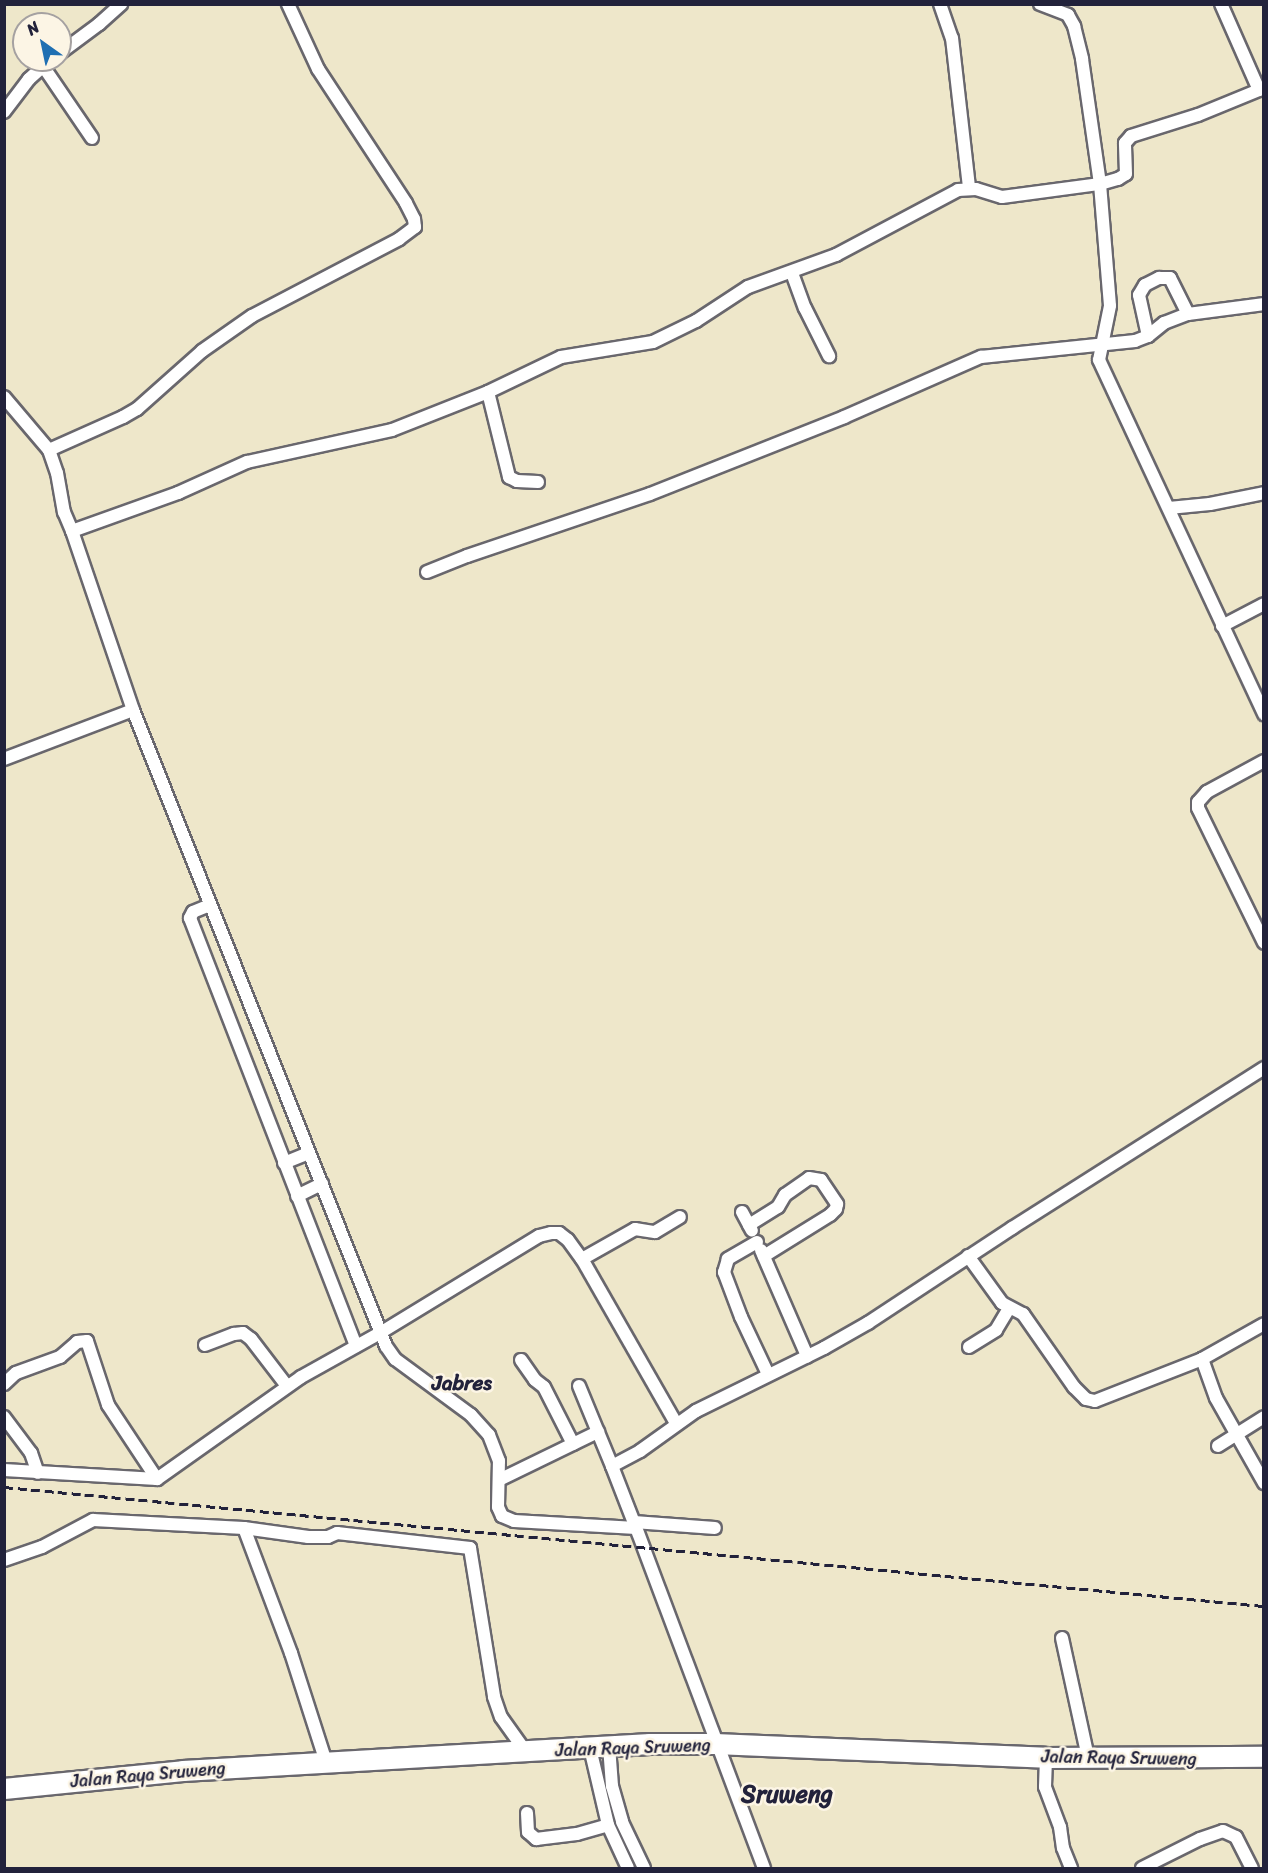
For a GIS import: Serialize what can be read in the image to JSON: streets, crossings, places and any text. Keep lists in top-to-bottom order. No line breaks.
{"streets":{"highway":["Jalan Raya Sruweng"]},"districts":["Jabres","Sruweng"],"north":"top left"}
